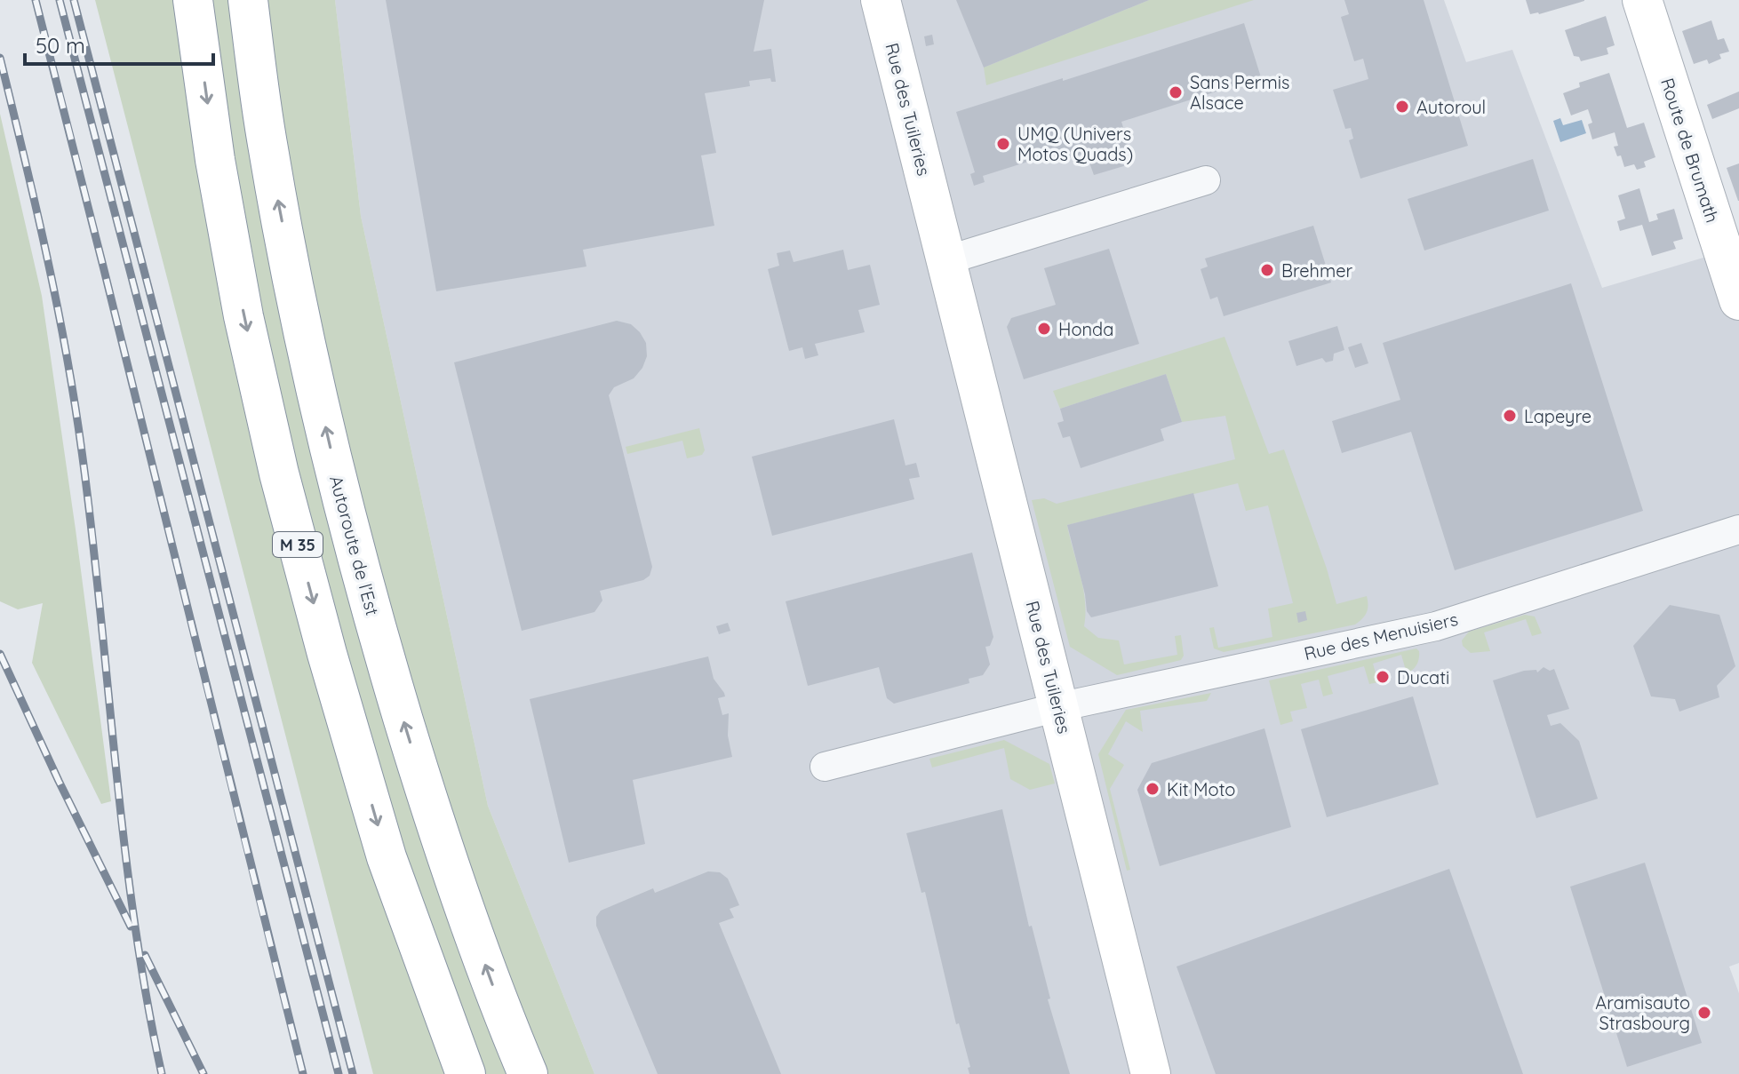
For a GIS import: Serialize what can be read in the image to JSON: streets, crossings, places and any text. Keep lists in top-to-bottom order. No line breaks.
{"streets":{"main road":["Rue des Tuileries","Route de Brumath","M 35","Autoroute de l’Est"],"street":["Rue des Menuisiers"]},"crossings":[["Rue des Tuileries","Rue des Menuisiers"]],"places":["Sans Permis Alsace","Autoroul","UMQ (Univers Motos Quads)","Brehmer","Honda","Lapeyre","Ducati","Kit Moto","Aramisauto Strasbourg"],"scale_bar":"50 m"}
